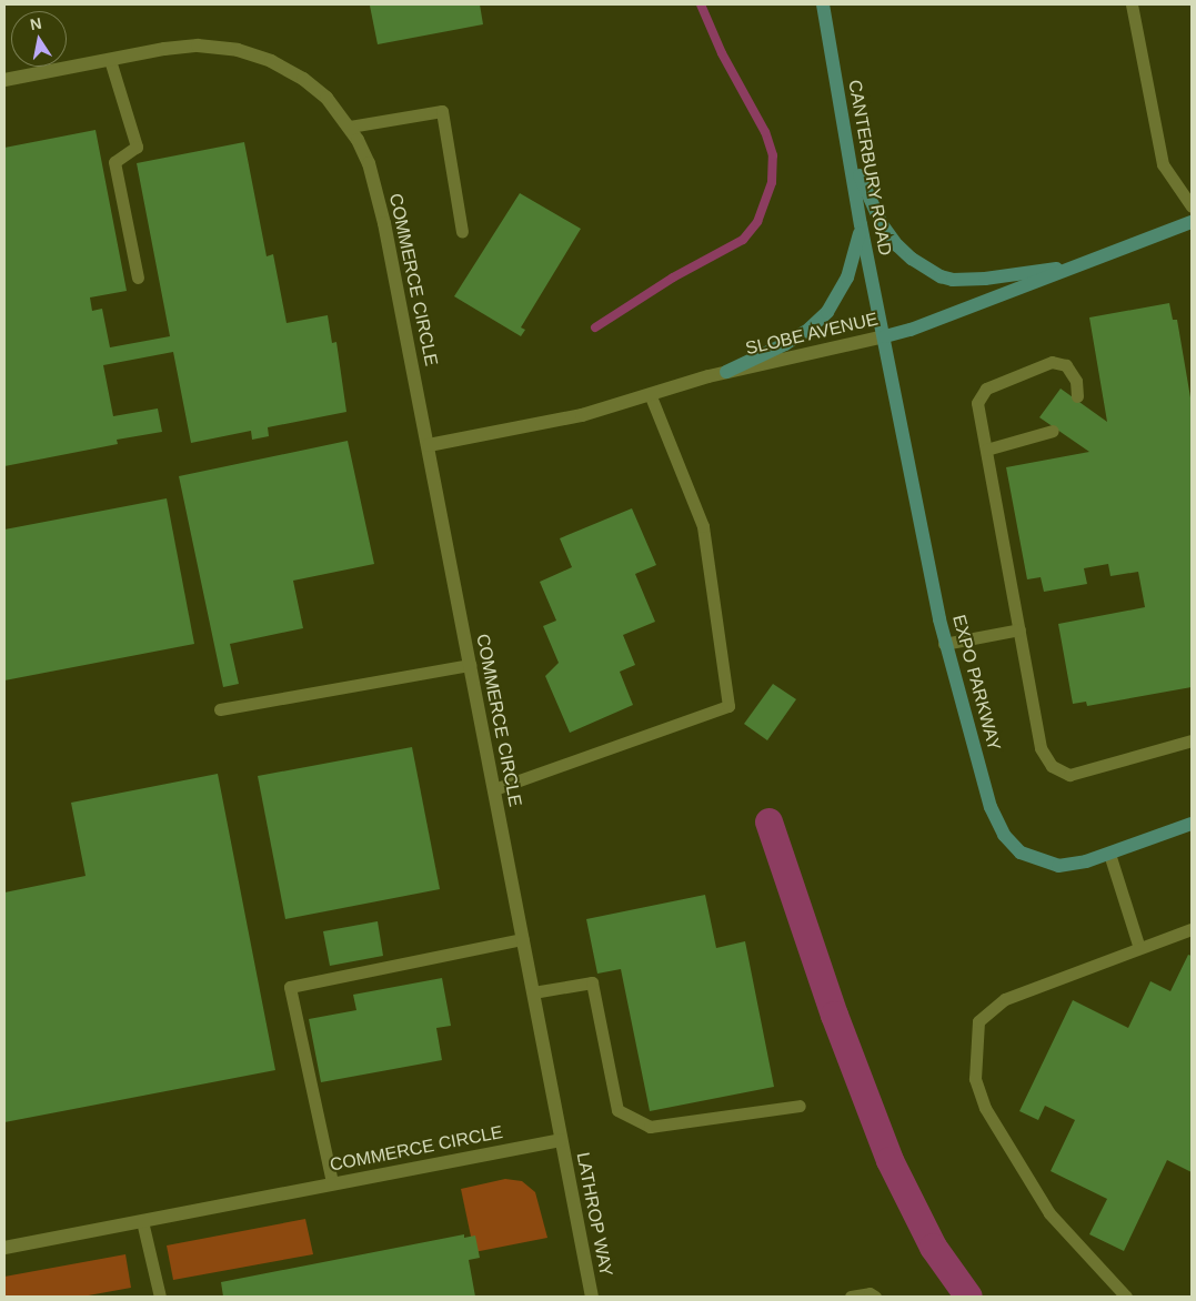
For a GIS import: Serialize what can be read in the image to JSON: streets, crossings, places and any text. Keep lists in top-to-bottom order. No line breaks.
{"streets":{"street":["CANTERBURY ROAD","COMMERCE CIRCLE","SLOBE AVENUE","EXPO PARKWAY","LATHROP WAY"]},"crossings":[["CANTERBURY ROAD","SLOBE AVENUE"],["CANTERBURY ROAD","EXPO PARKWAY"],["COMMERCE CIRCLE","SLOBE AVENUE"],["COMMERCE CIRCLE","LATHROP WAY"],["SLOBE AVENUE","EXPO PARKWAY"]],"north":"top"}
